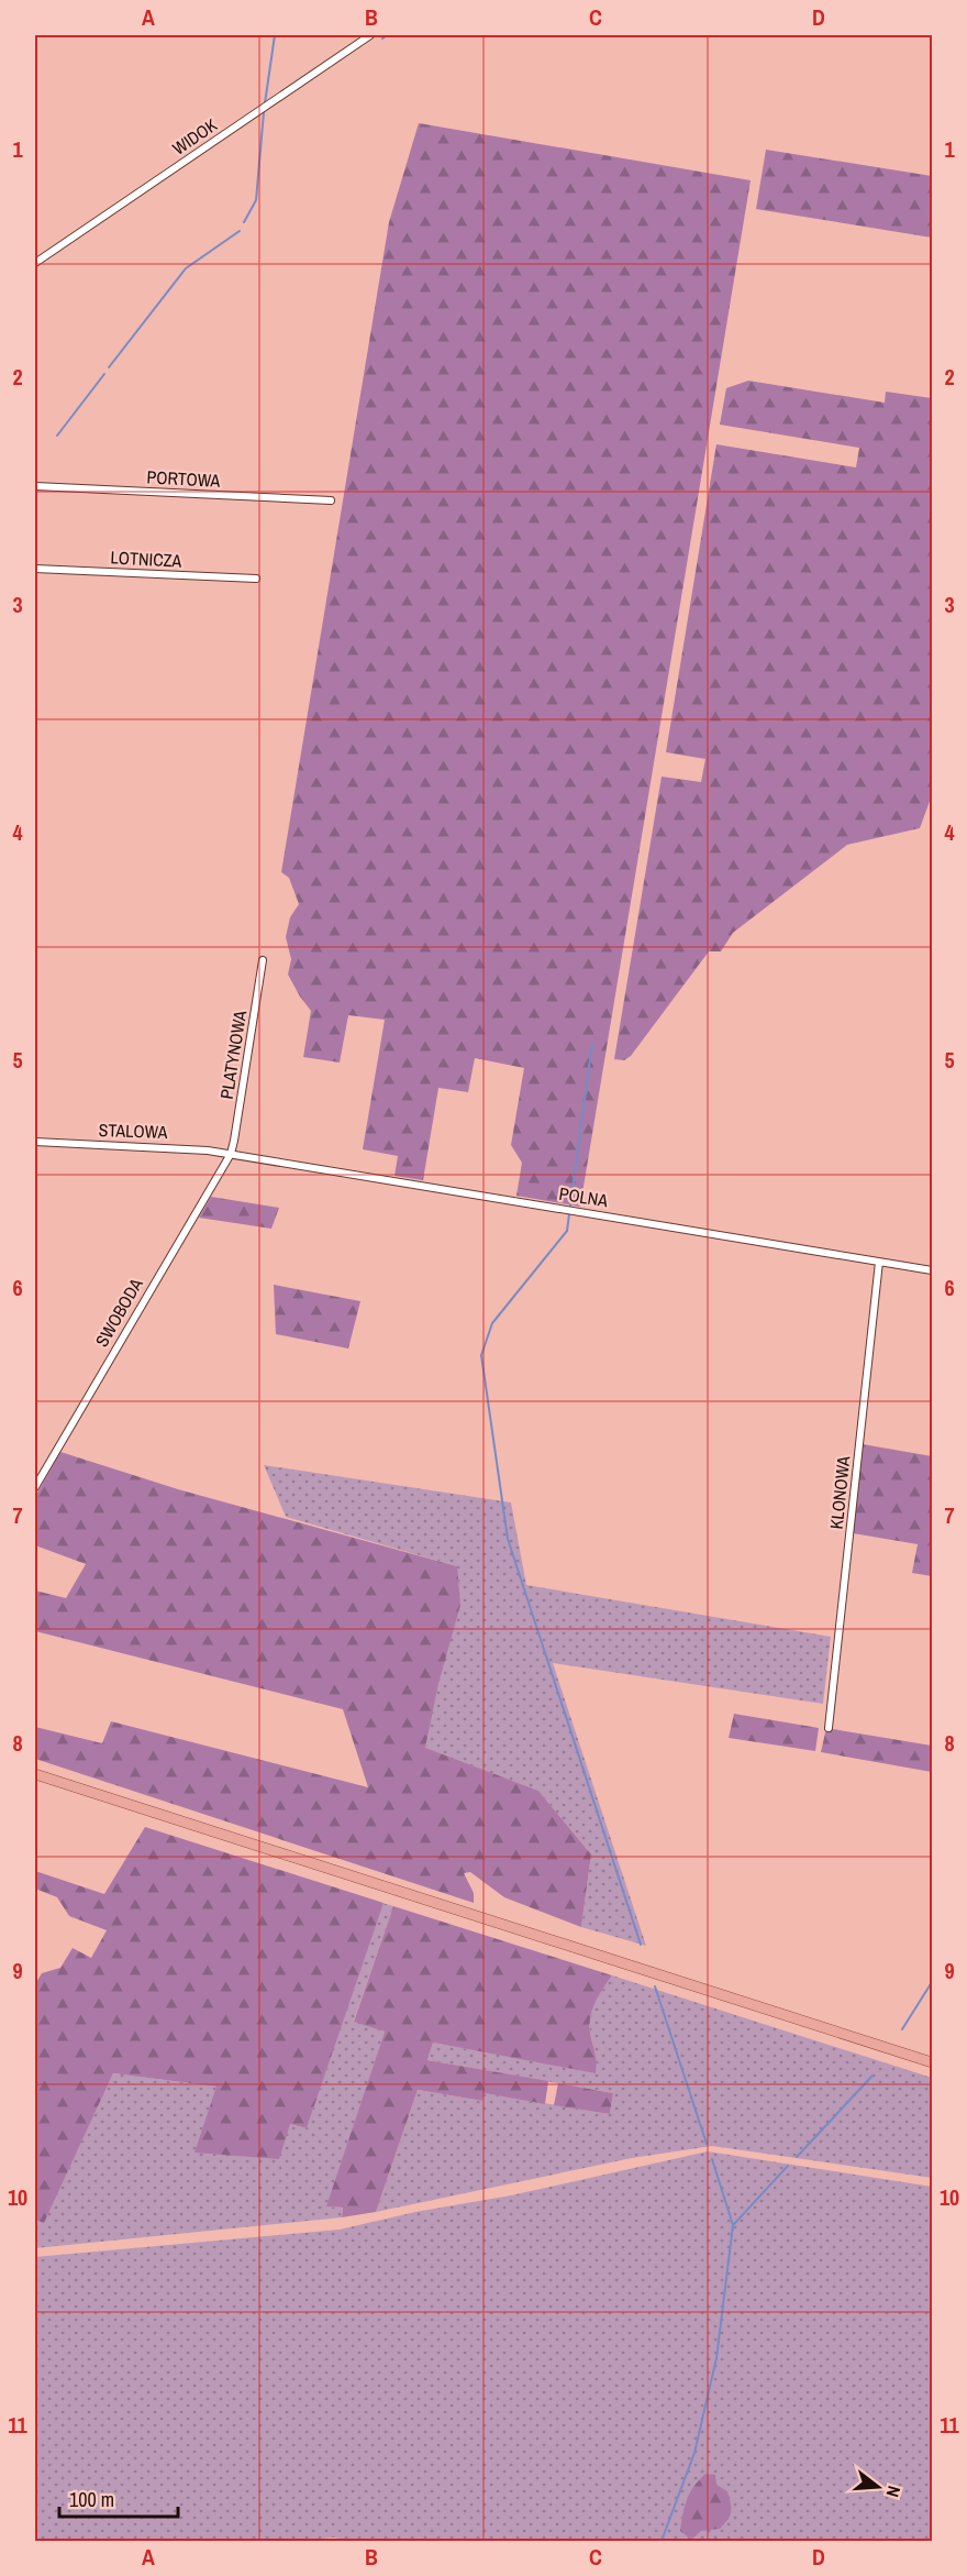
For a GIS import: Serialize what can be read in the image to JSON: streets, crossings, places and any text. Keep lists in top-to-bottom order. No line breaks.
{"streets":{"street":["WIDOK","PORTOWA","LOTNICZA","PLATYNOWA","STALOWA","POLNA","SWOBODA","KLONOWA"]},"crossings":[["PLATYNOWA","STALOWA"],["PLATYNOWA","POLNA"],["PLATYNOWA","SWOBODA"],["STALOWA","POLNA"],["STALOWA","SWOBODA"],["POLNA","SWOBODA"],["POLNA","KLONOWA"]],"scale_bar":"100 m","north":"right","grid":{"columns":["A","B","C","D"],"rows":["1","2","3","4","5","6","7","8","9","10","11"]}}
